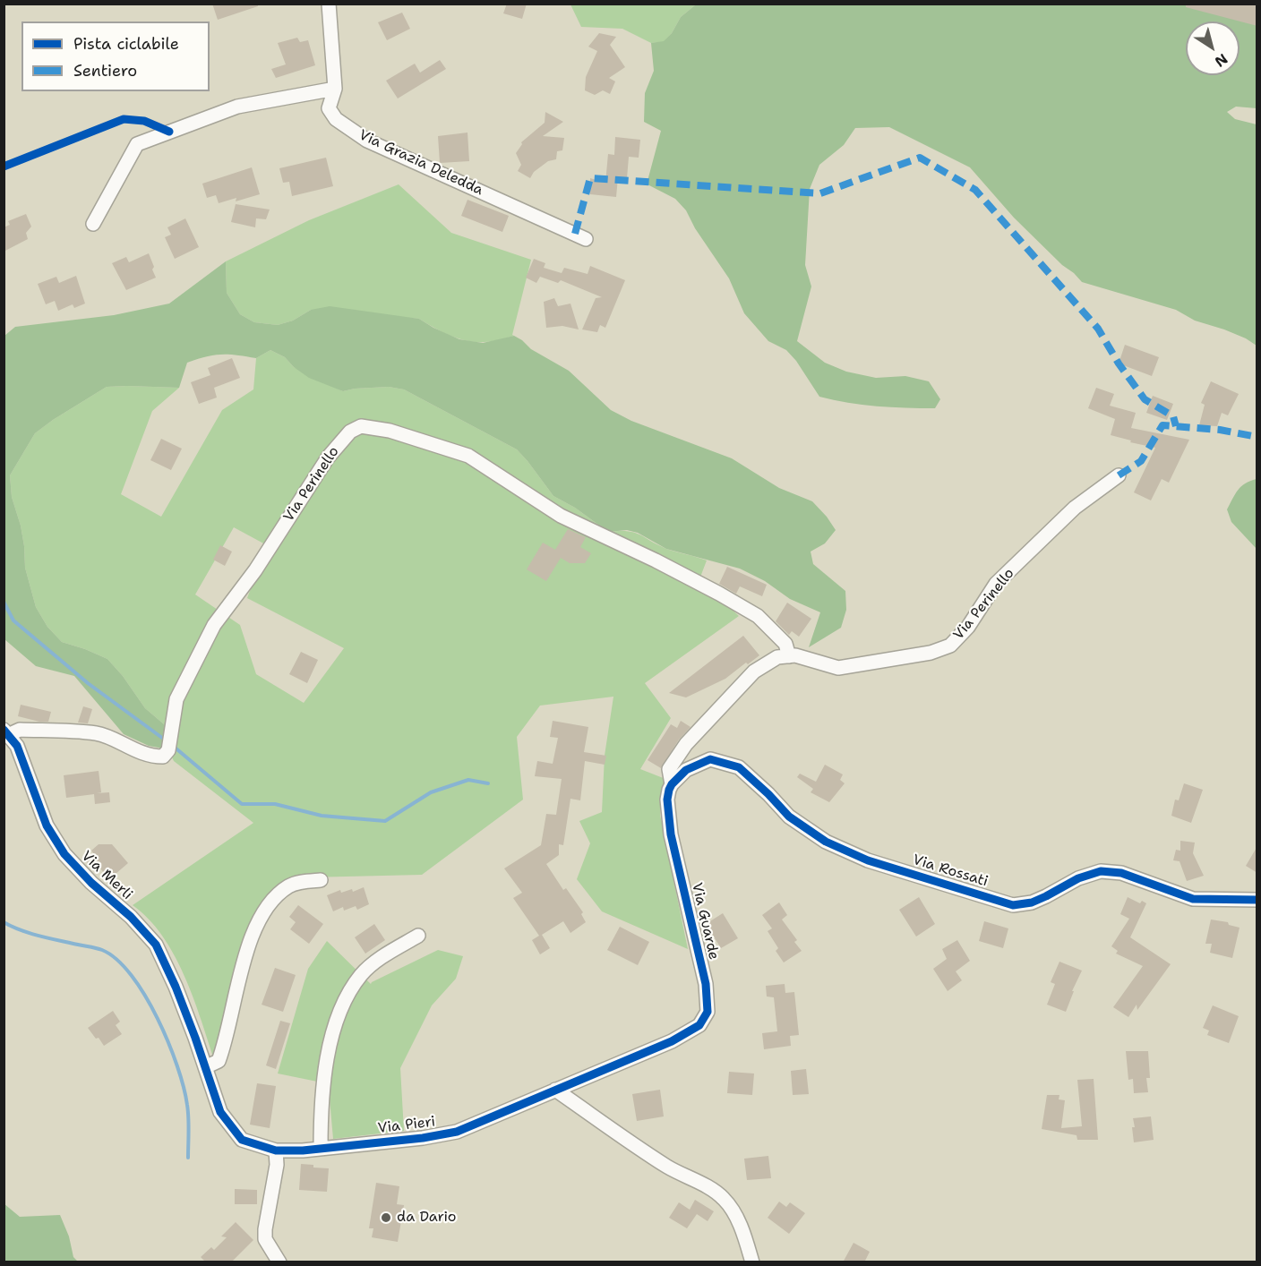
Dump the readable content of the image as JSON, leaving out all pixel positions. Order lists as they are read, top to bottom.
{
  "streets": {
    "street": [
      "Via Grazia Deledda",
      "Via Perinello",
      "Via Rossati",
      "Via Merli",
      "Via Guarde",
      "Via Pieri"
    ]
  },
  "crossings": [
    ["Via Perinello", "Via Merli"],
    ["Via Rossati", "Via Guarde"],
    ["Via Merli", "Via Pieri"],
    ["Via Guarde", "Via Pieri"]
  ],
  "places": ["da Dario"],
  "legend": ["Pista ciclabile", "Sentiero"],
  "north": "bottom right"
}
